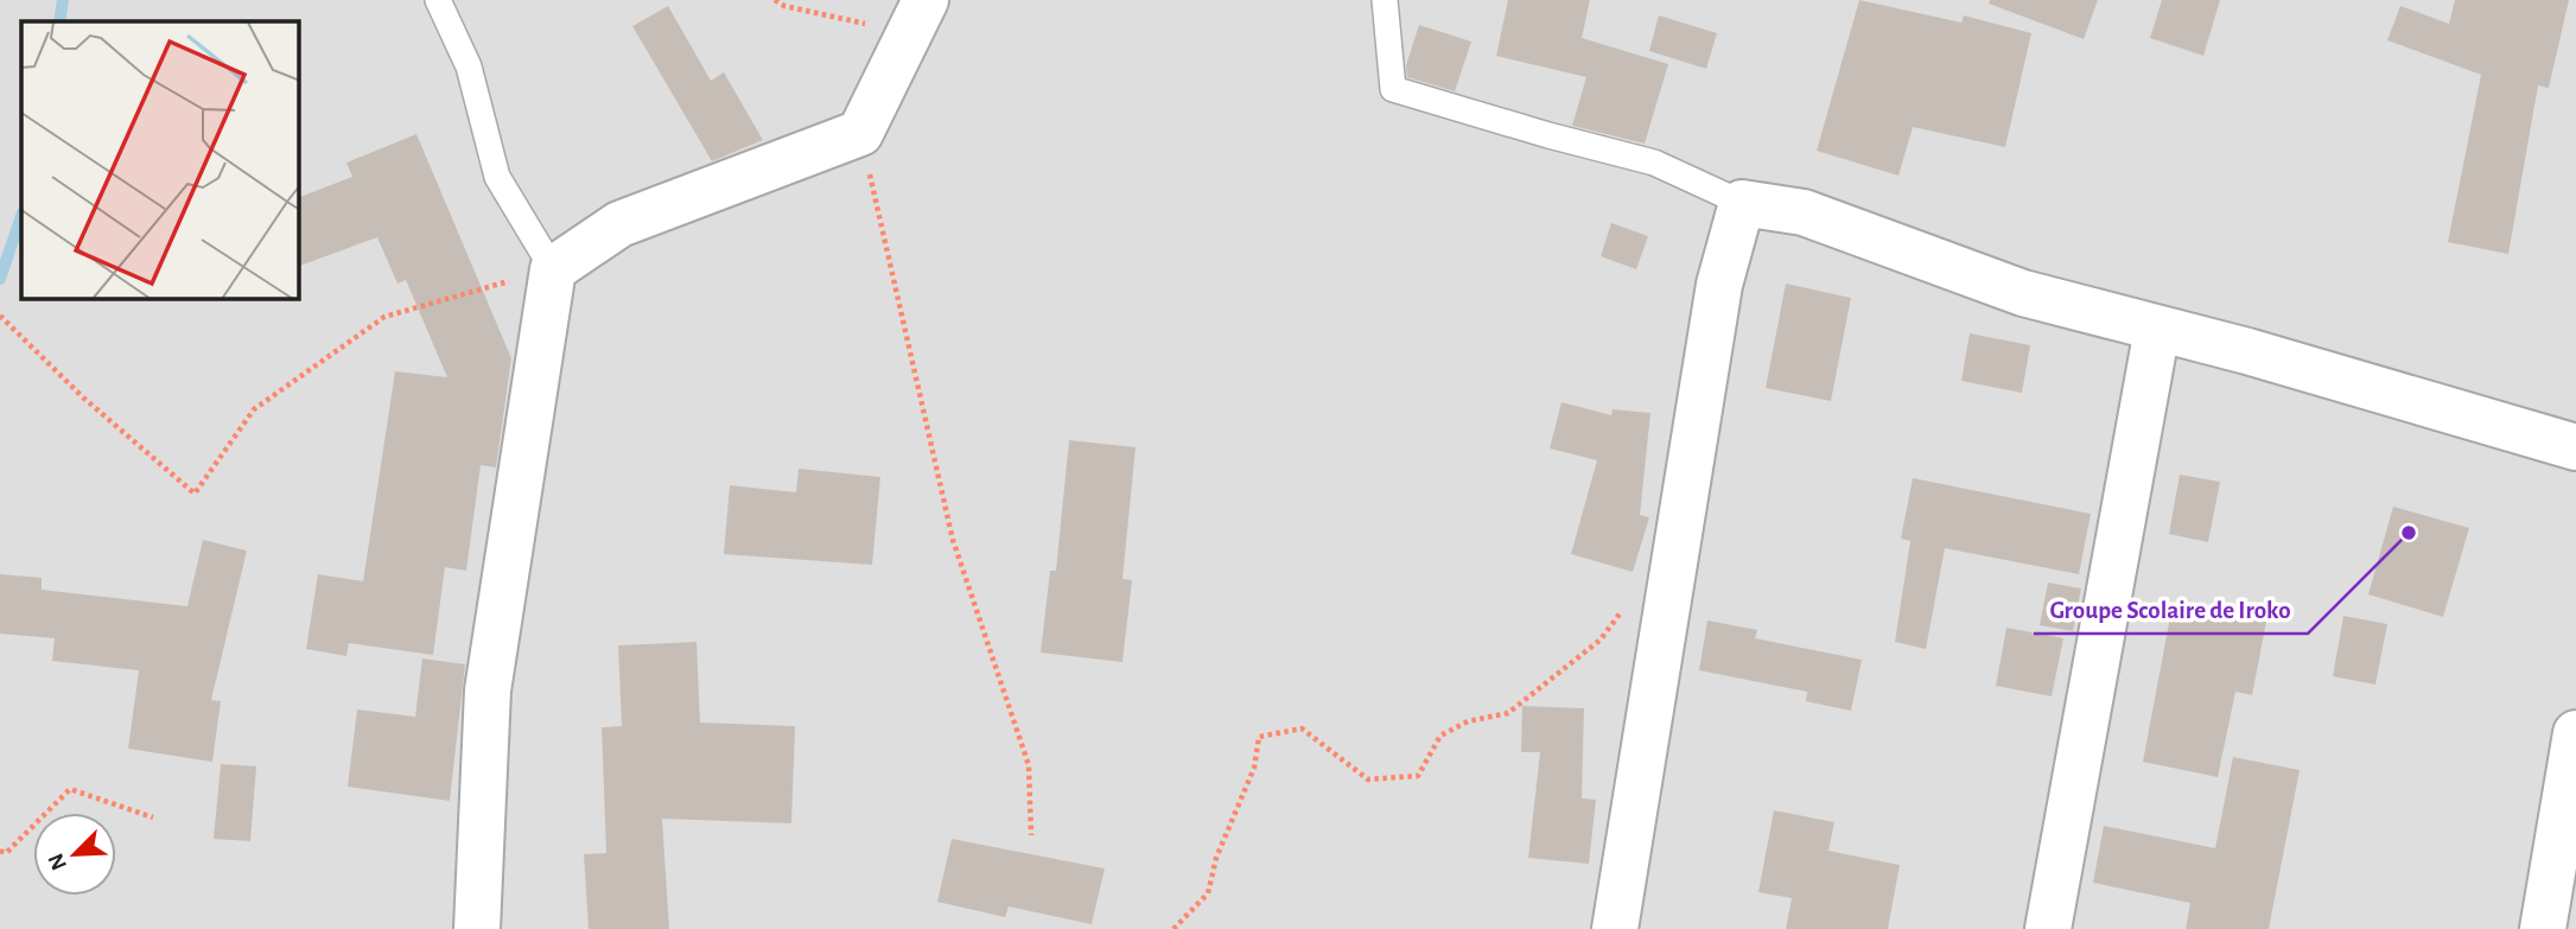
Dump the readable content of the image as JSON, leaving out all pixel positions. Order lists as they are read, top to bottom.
{
  "places": ["Groupe Scolaire de Iroko"],
  "north": "bottom left"
}
